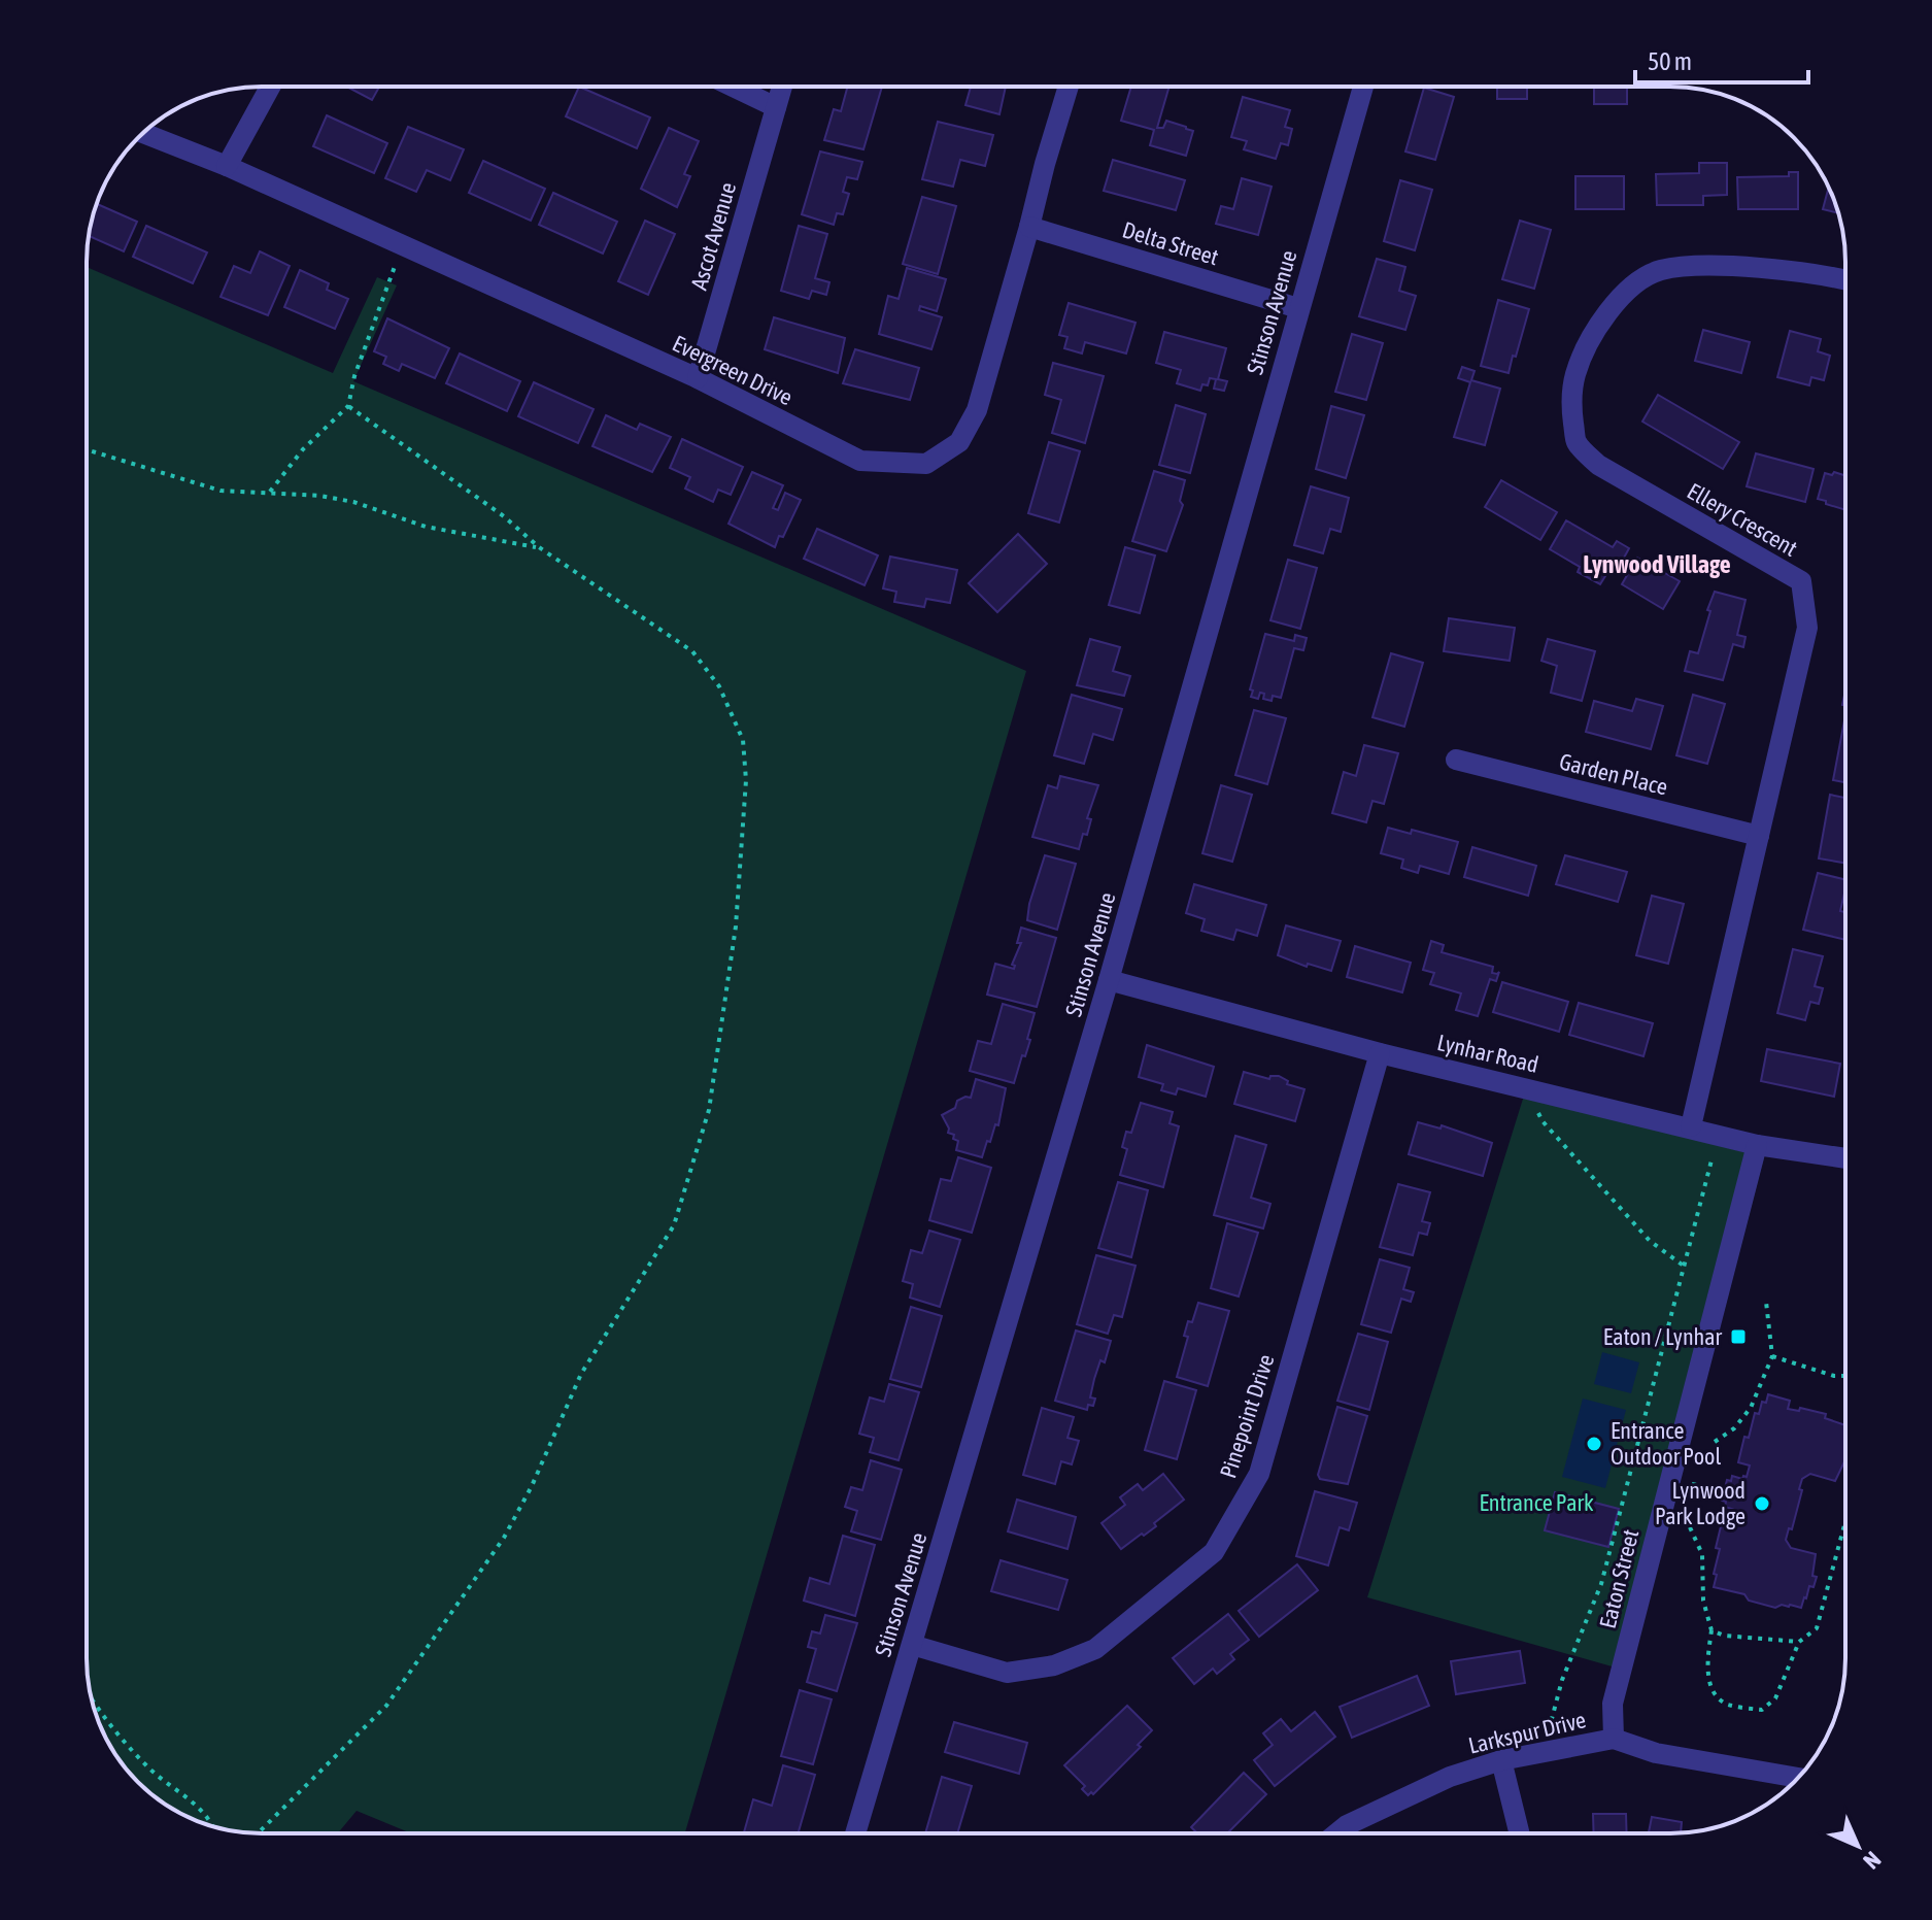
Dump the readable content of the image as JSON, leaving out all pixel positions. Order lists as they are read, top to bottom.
{
  "streets": {
    "street": [
      "Ascot Avenue",
      "Delta Street",
      "Stinson Avenue",
      "Evergreen Drive",
      "Ellery Crescent",
      "Garden Place",
      "Lynhar Road",
      "Pinepoint Drive",
      "Eaton Street",
      "Larkspur Drive"
    ]
  },
  "crossings": [
    ["Ascot Avenue", "Evergreen Drive"],
    ["Delta Street", "Stinson Avenue"],
    ["Delta Street", "Evergreen Drive"],
    ["Stinson Avenue", "Lynhar Road"],
    ["Stinson Avenue", "Pinepoint Drive"],
    ["Ellery Crescent", "Garden Place"],
    ["Ellery Crescent", "Lynhar Road"],
    ["Lynhar Road", "Pinepoint Drive"],
    ["Lynhar Road", "Eaton Street"],
    ["Eaton Street", "Larkspur Drive"]
  ],
  "districts": ["Lynwood Village"],
  "parks": ["Entrance Park"],
  "places": {
    "transit": ["Eaton / Lynhar"],
    "other": ["Entrance Outdoor Pool", "Lynwood Park Lodge"]
  },
  "scale_bar": "50 m",
  "north": "bottom right"
}
